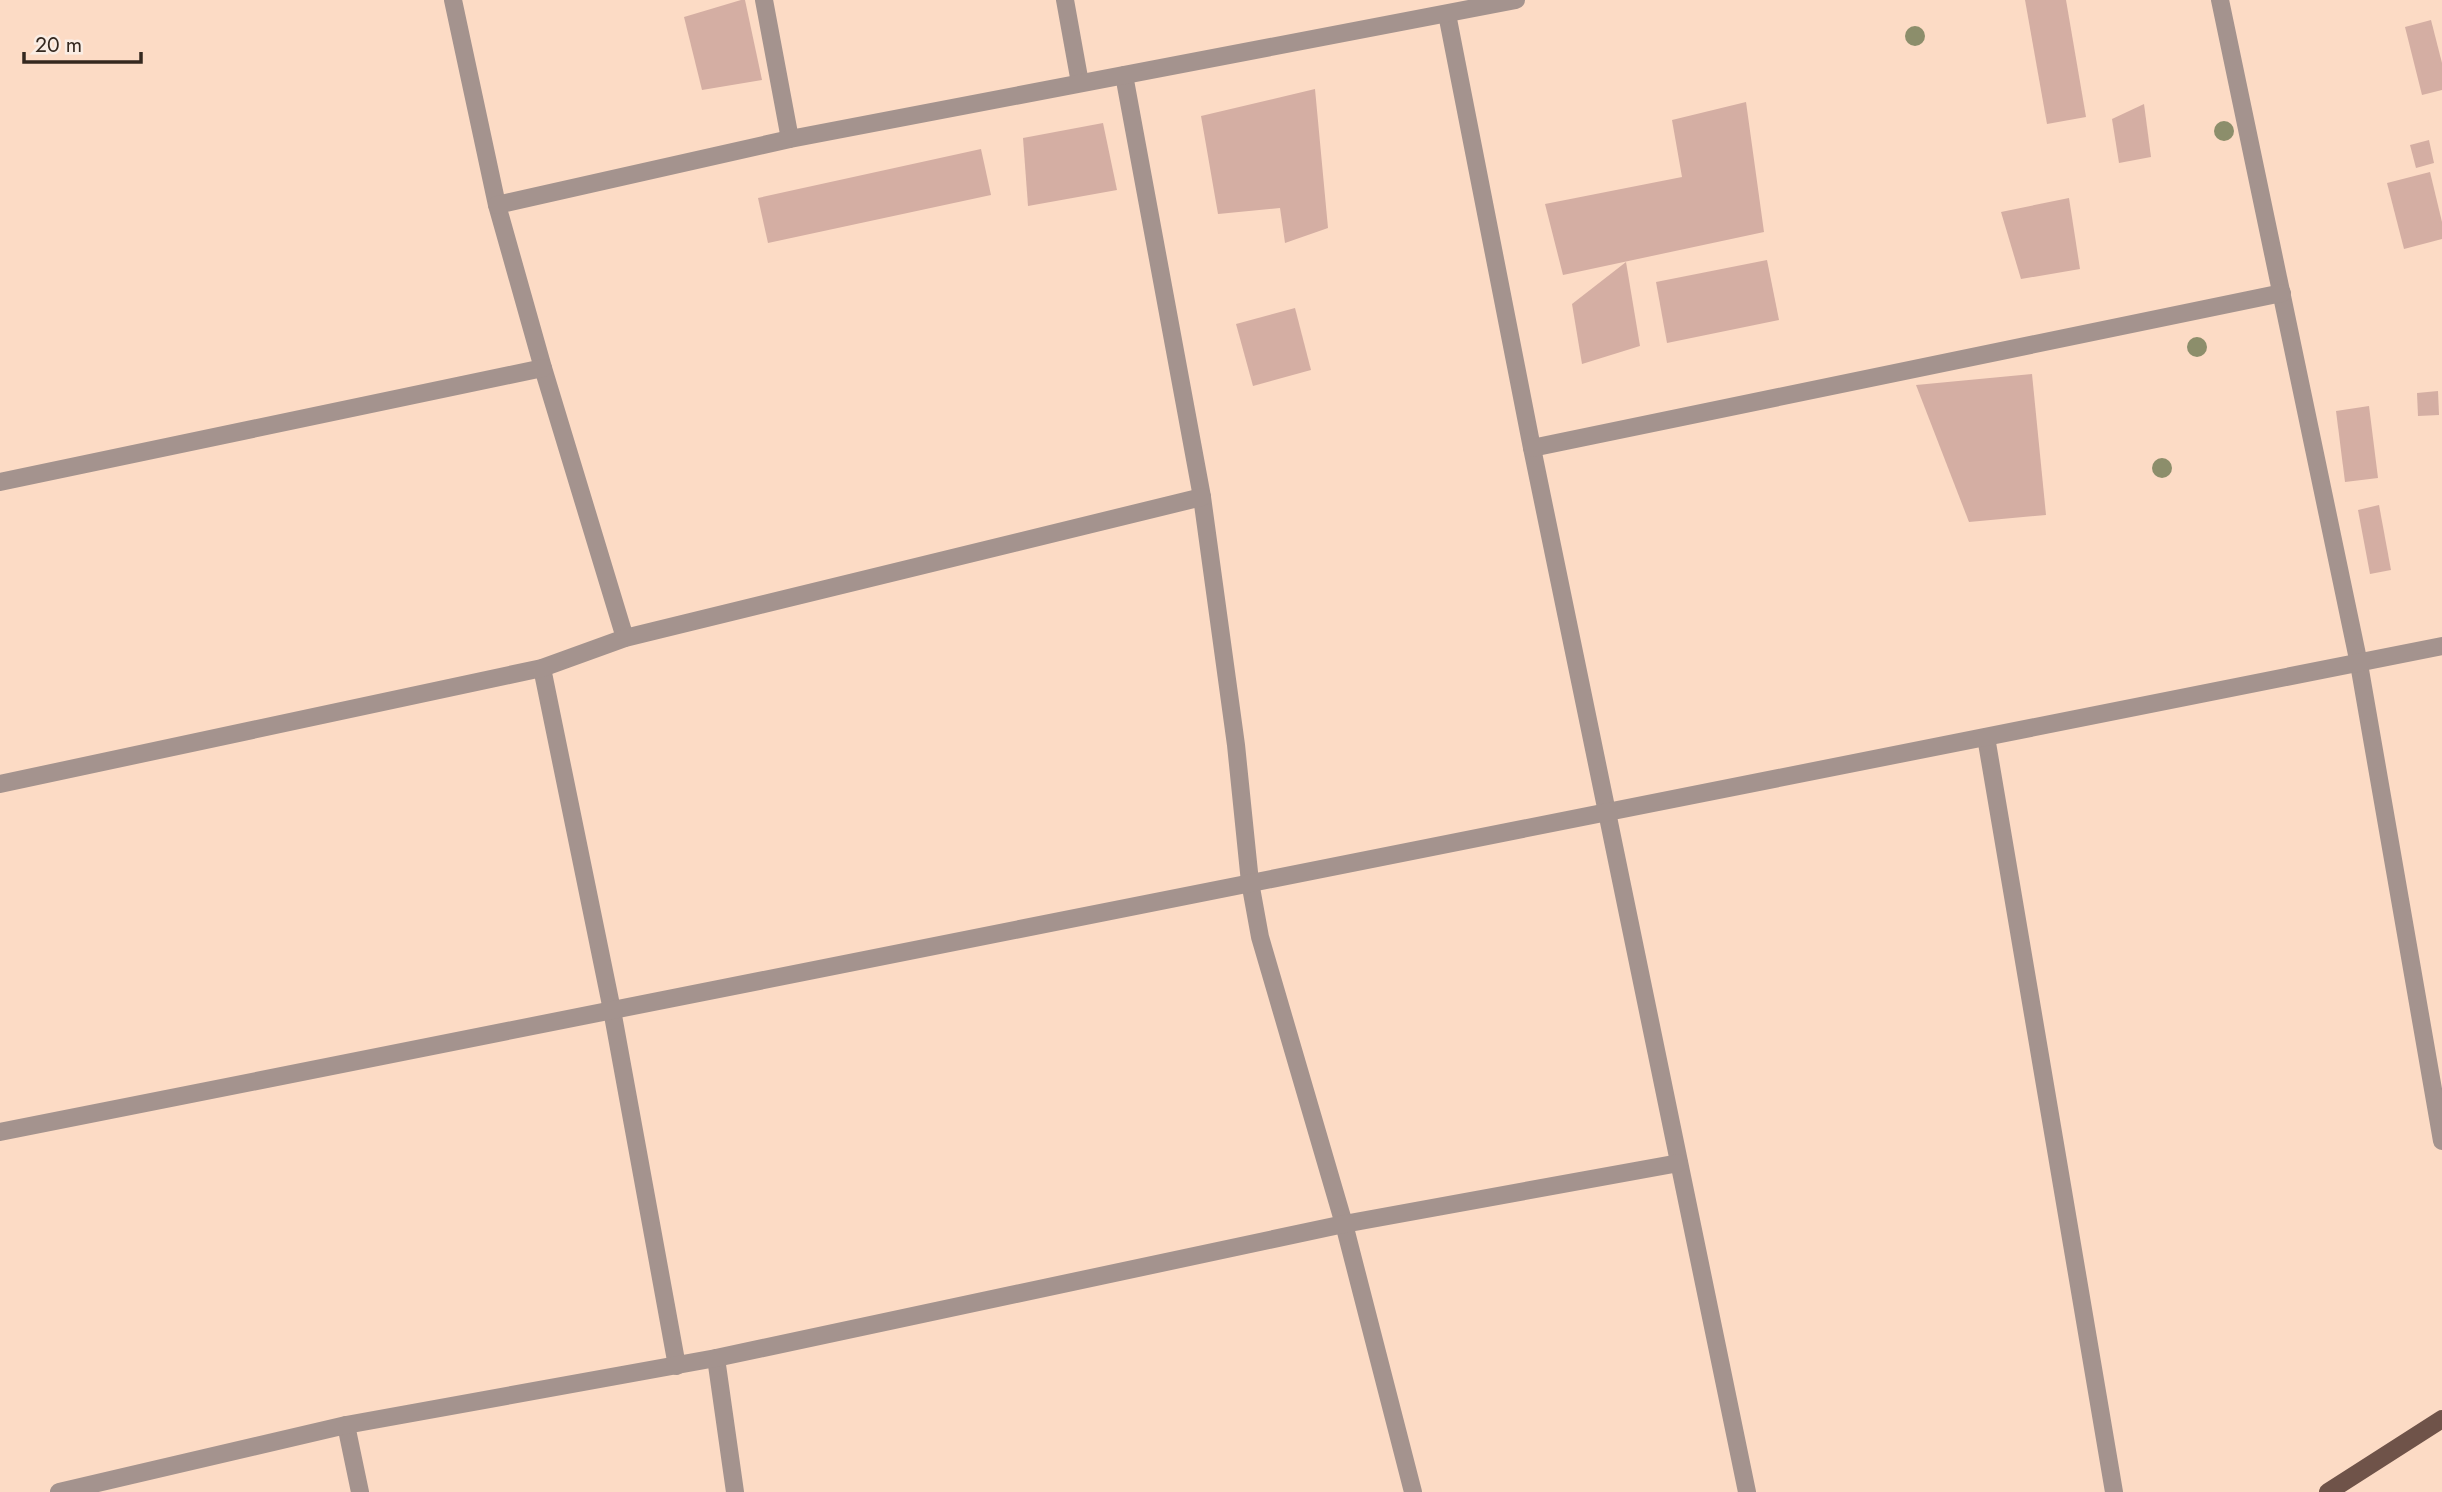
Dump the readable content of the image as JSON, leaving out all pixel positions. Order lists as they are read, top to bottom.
{
  "scale_bar": "20 m"
}
